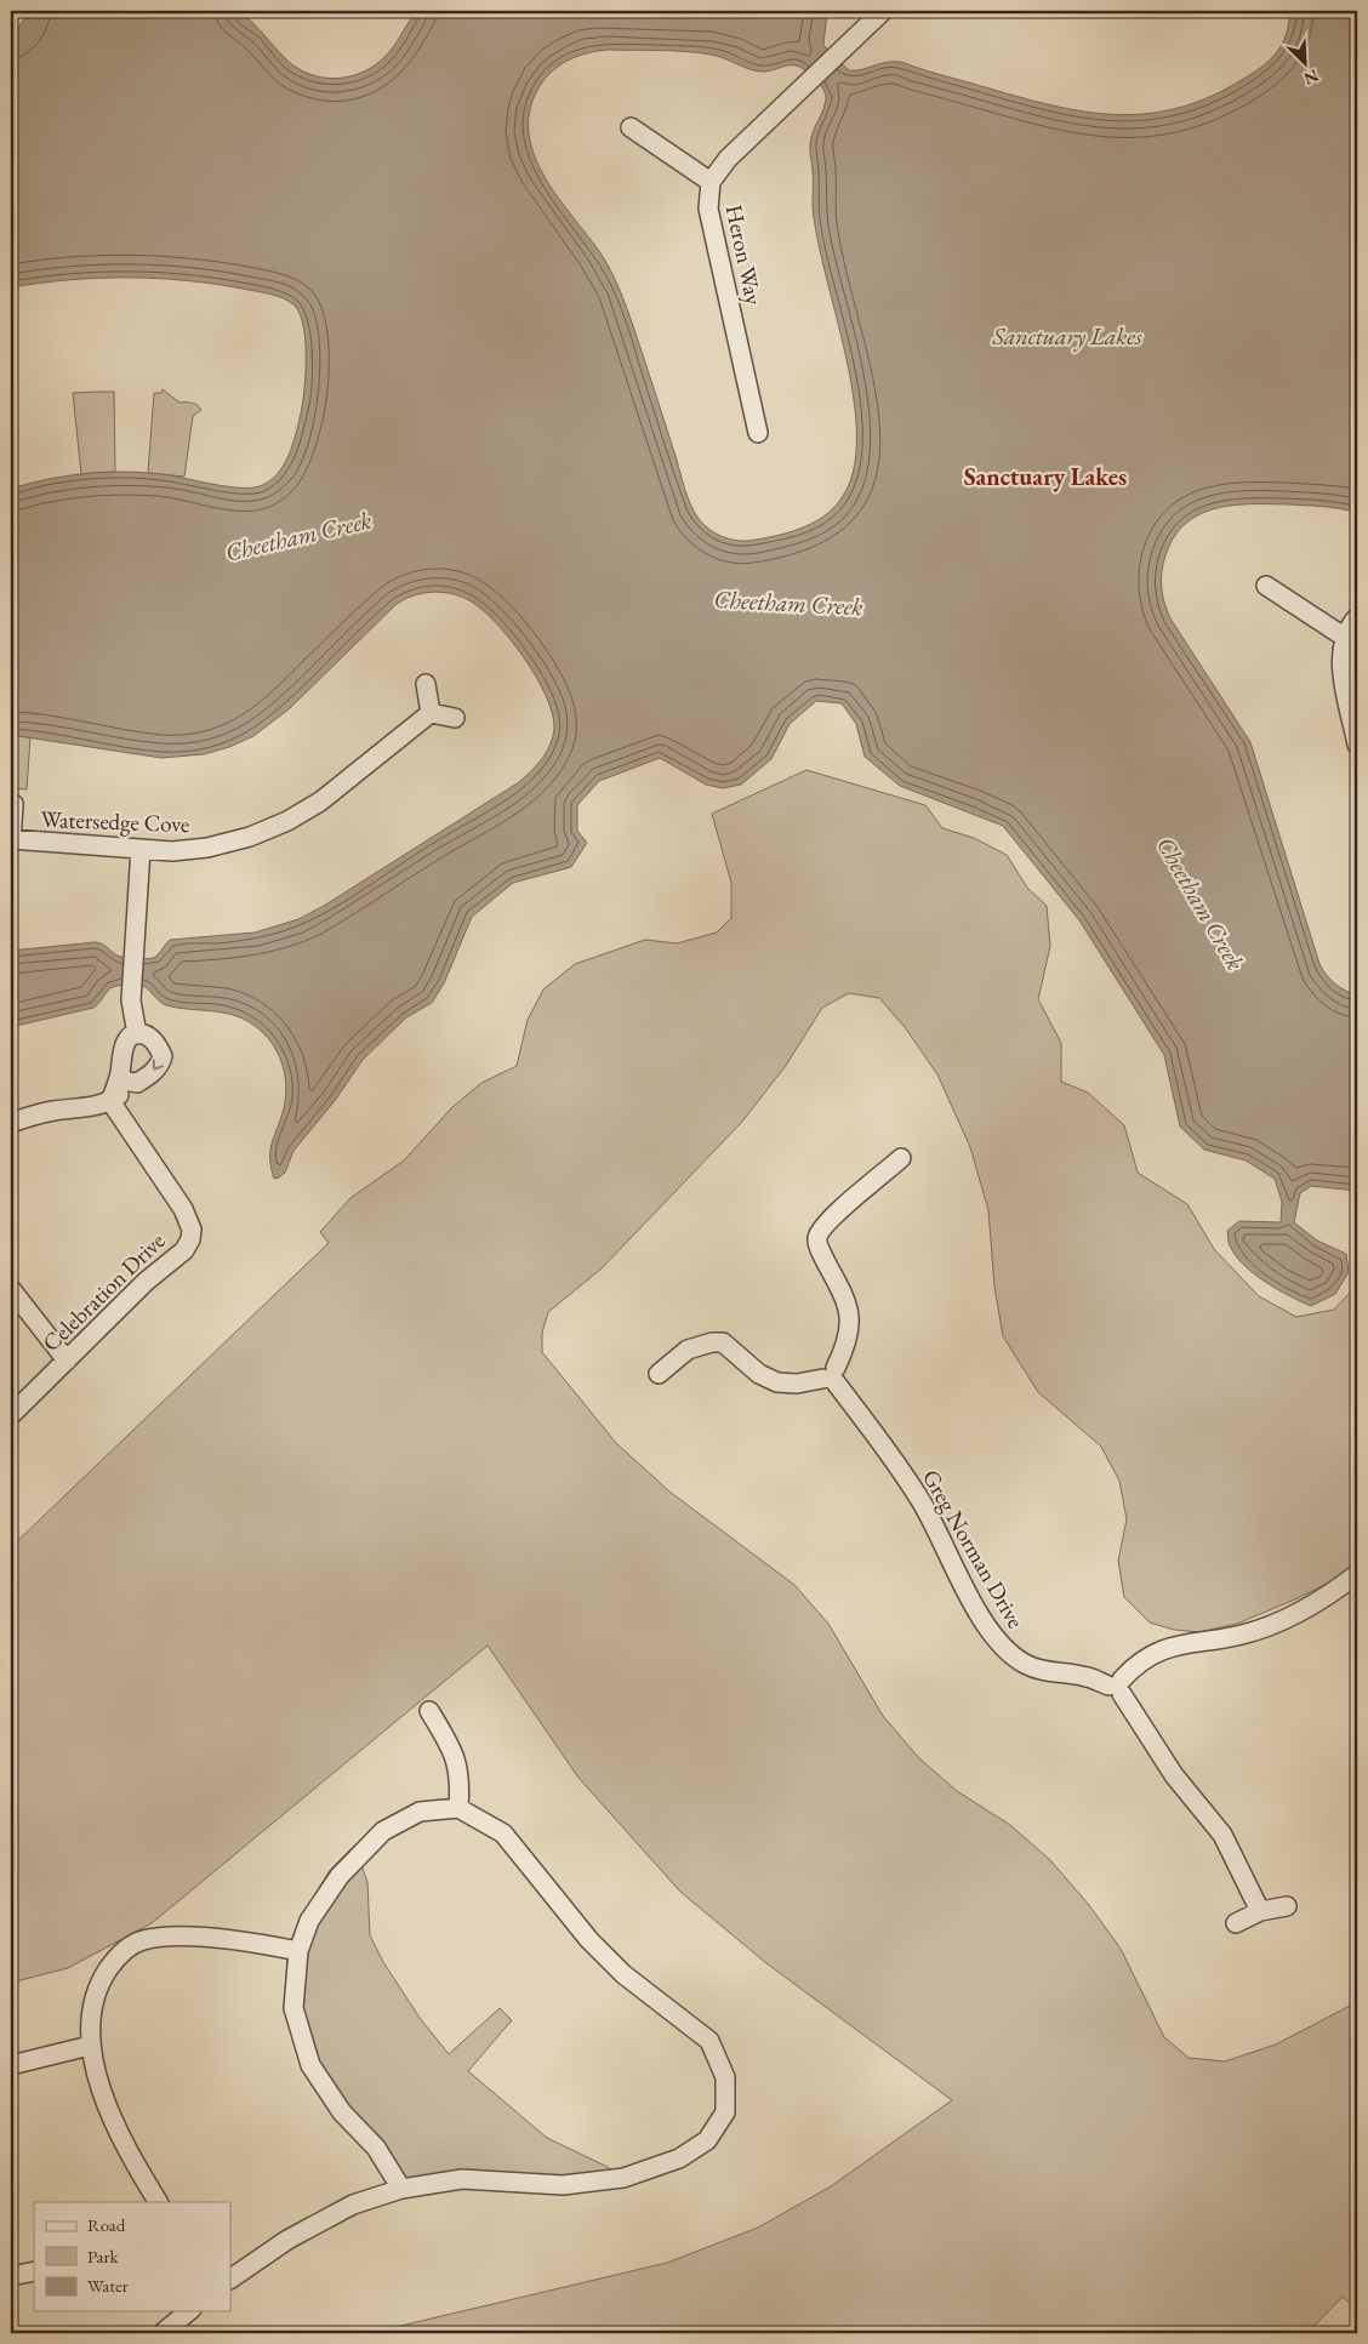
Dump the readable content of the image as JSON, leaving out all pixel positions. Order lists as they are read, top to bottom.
{
  "streets": {
    "street": [
      "Heron Way",
      "Watersedge Cove",
      "Celebration Drive",
      "Greg Norman Drive"
    ]
  },
  "districts": ["Sanctuary Lakes"],
  "water": ["Sanctuary Lakes", "Cheetham Creek"],
  "legend": ["Road", "Park", "Water"],
  "north": "bottom right"
}
